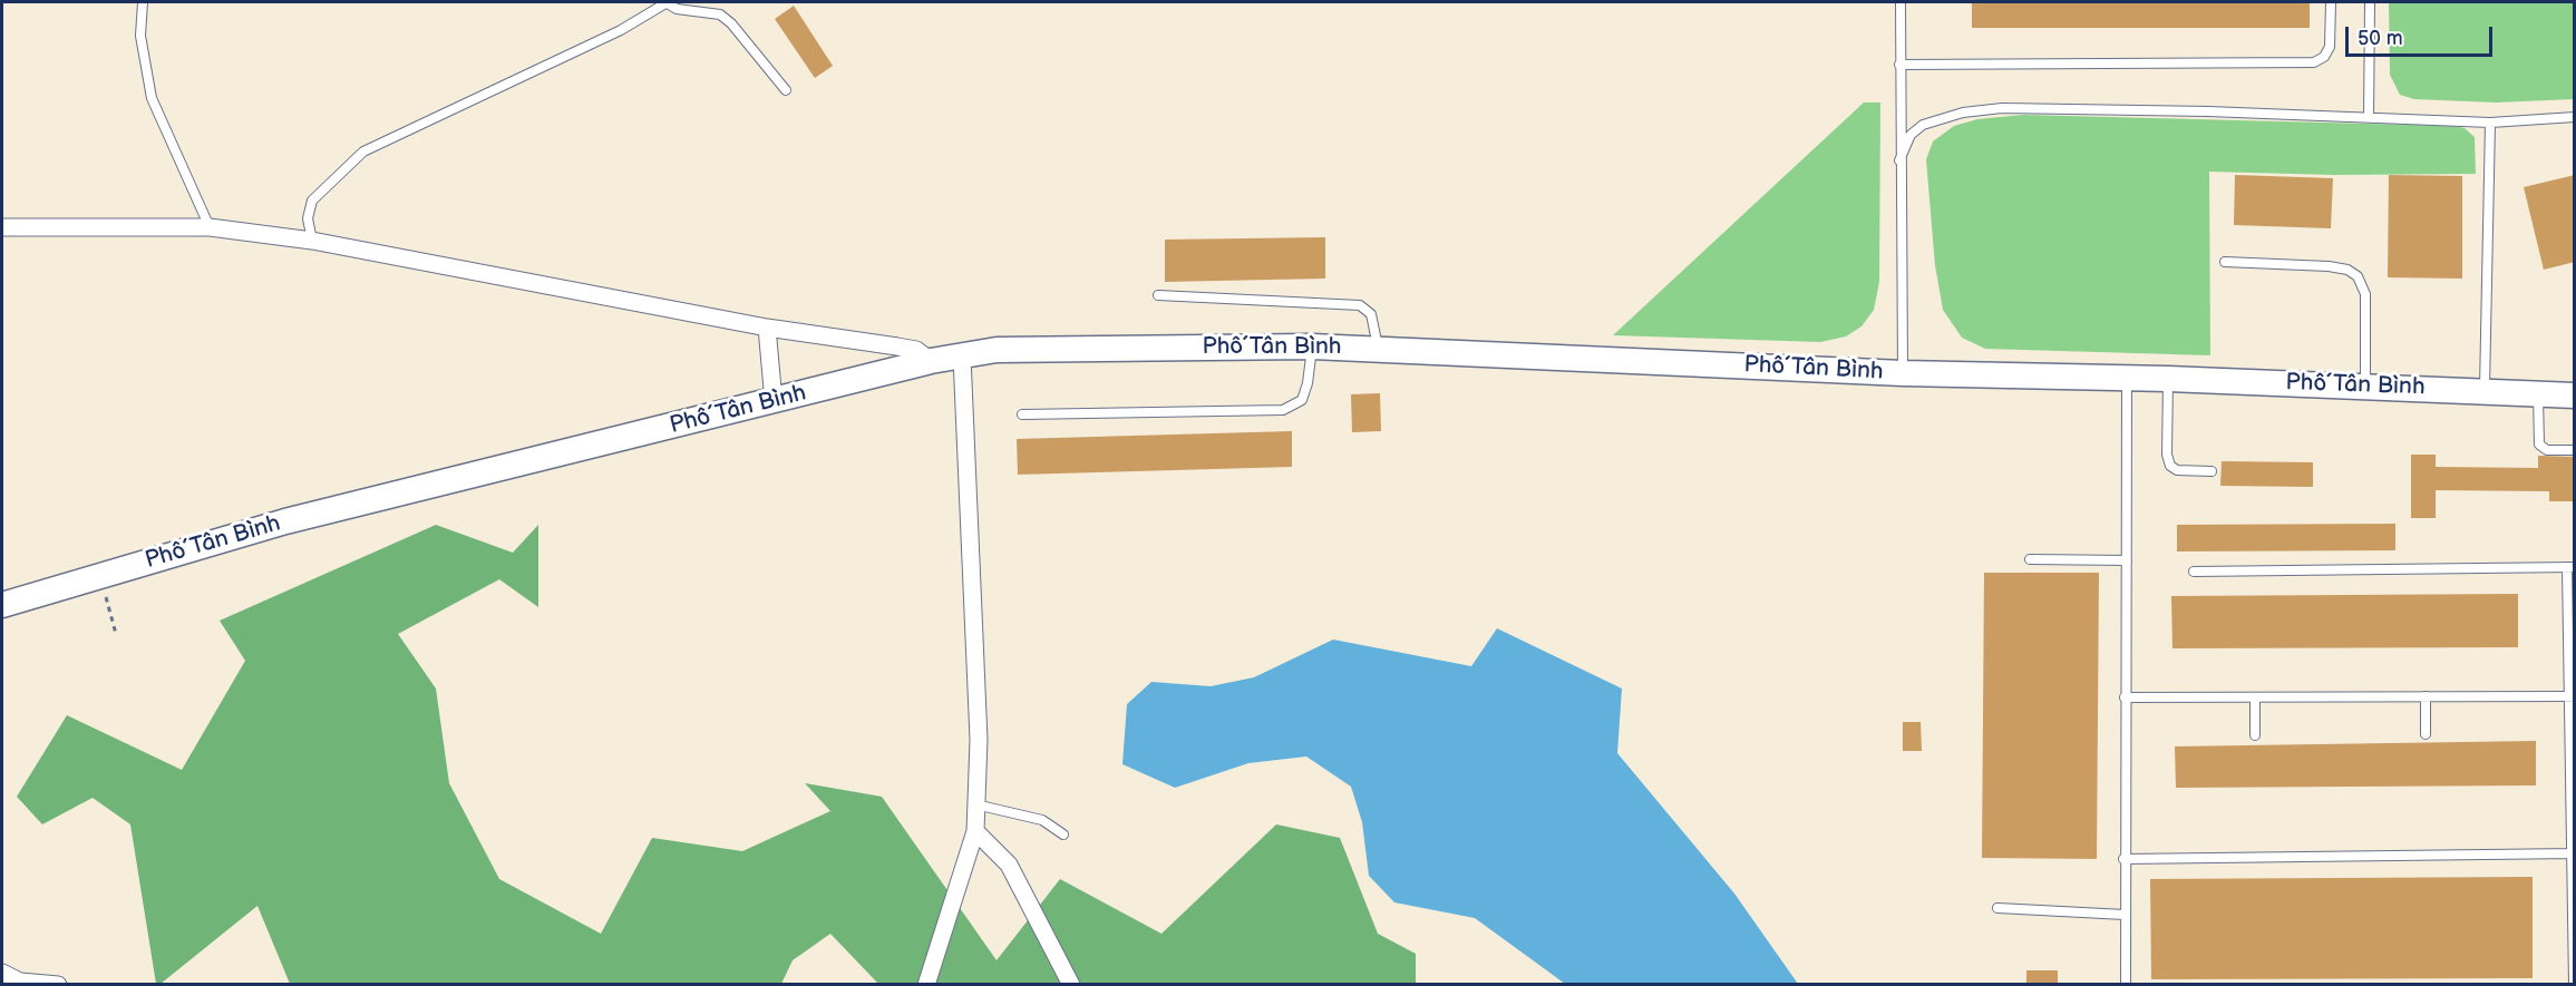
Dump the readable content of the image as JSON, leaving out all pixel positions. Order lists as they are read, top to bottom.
{
  "streets": {
    "street": ["Phố Tân Bình"]
  },
  "scale_bar": "50 m"
}
